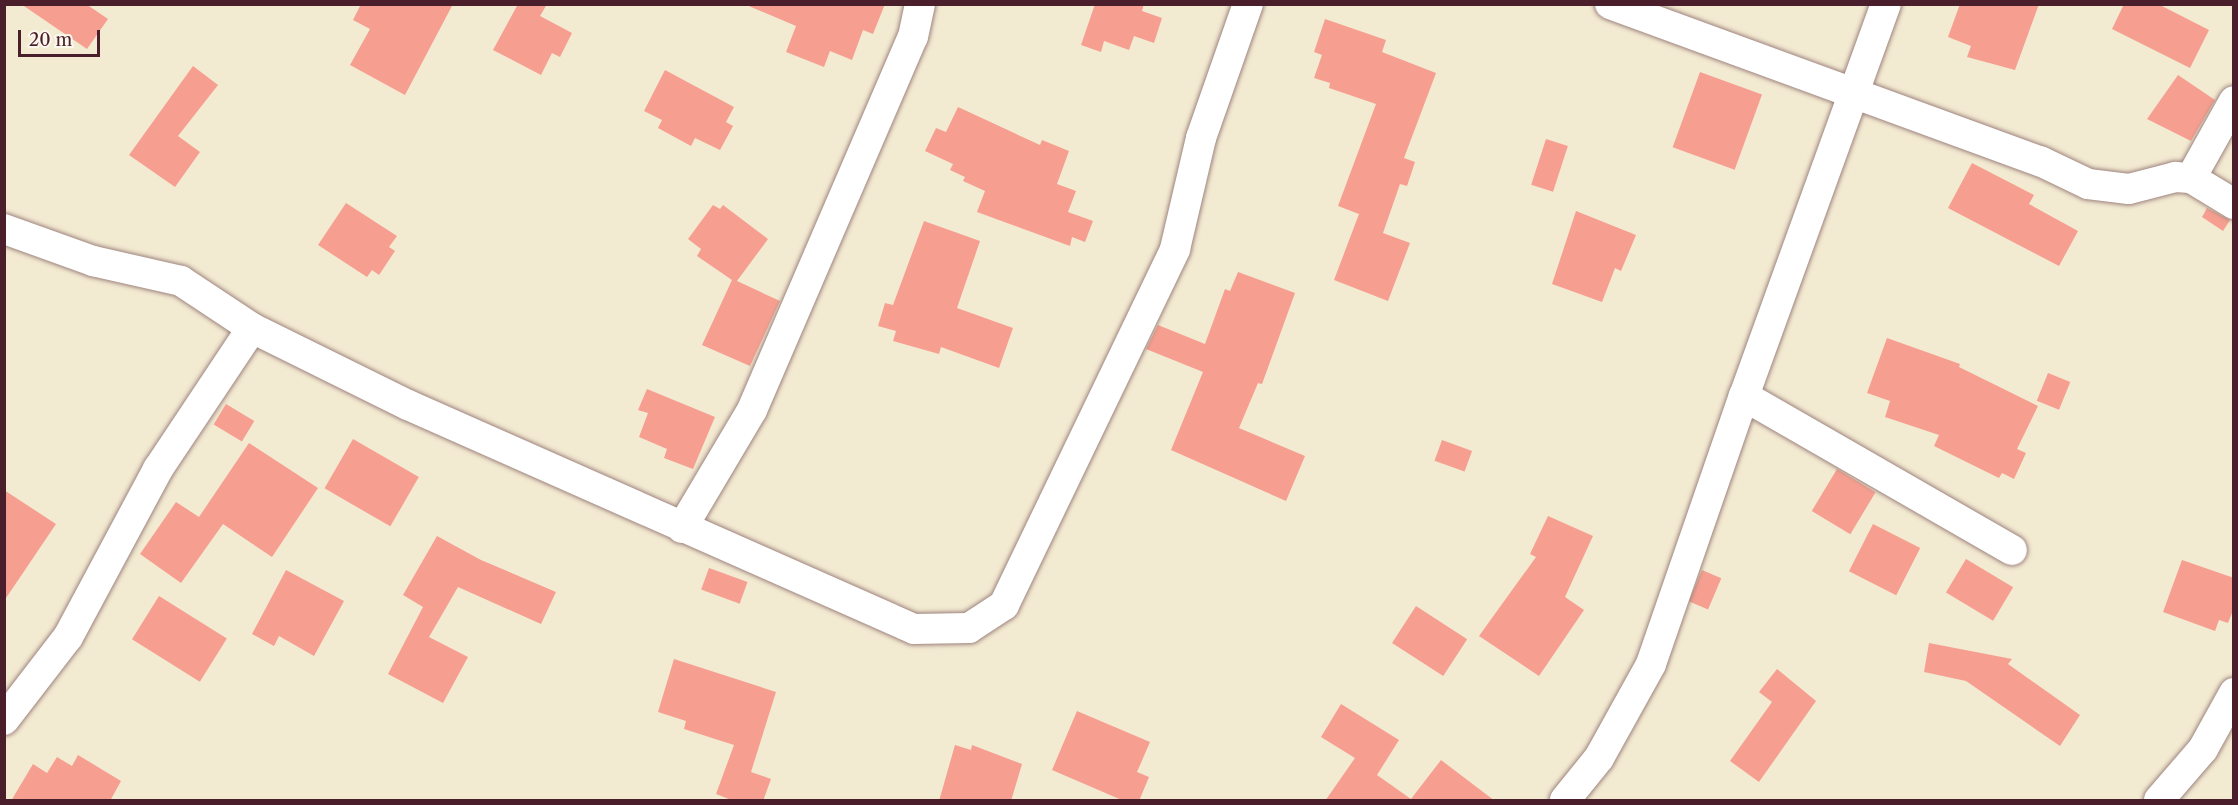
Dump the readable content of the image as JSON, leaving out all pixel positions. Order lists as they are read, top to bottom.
{
  "scale_bar": "20 m"
}
